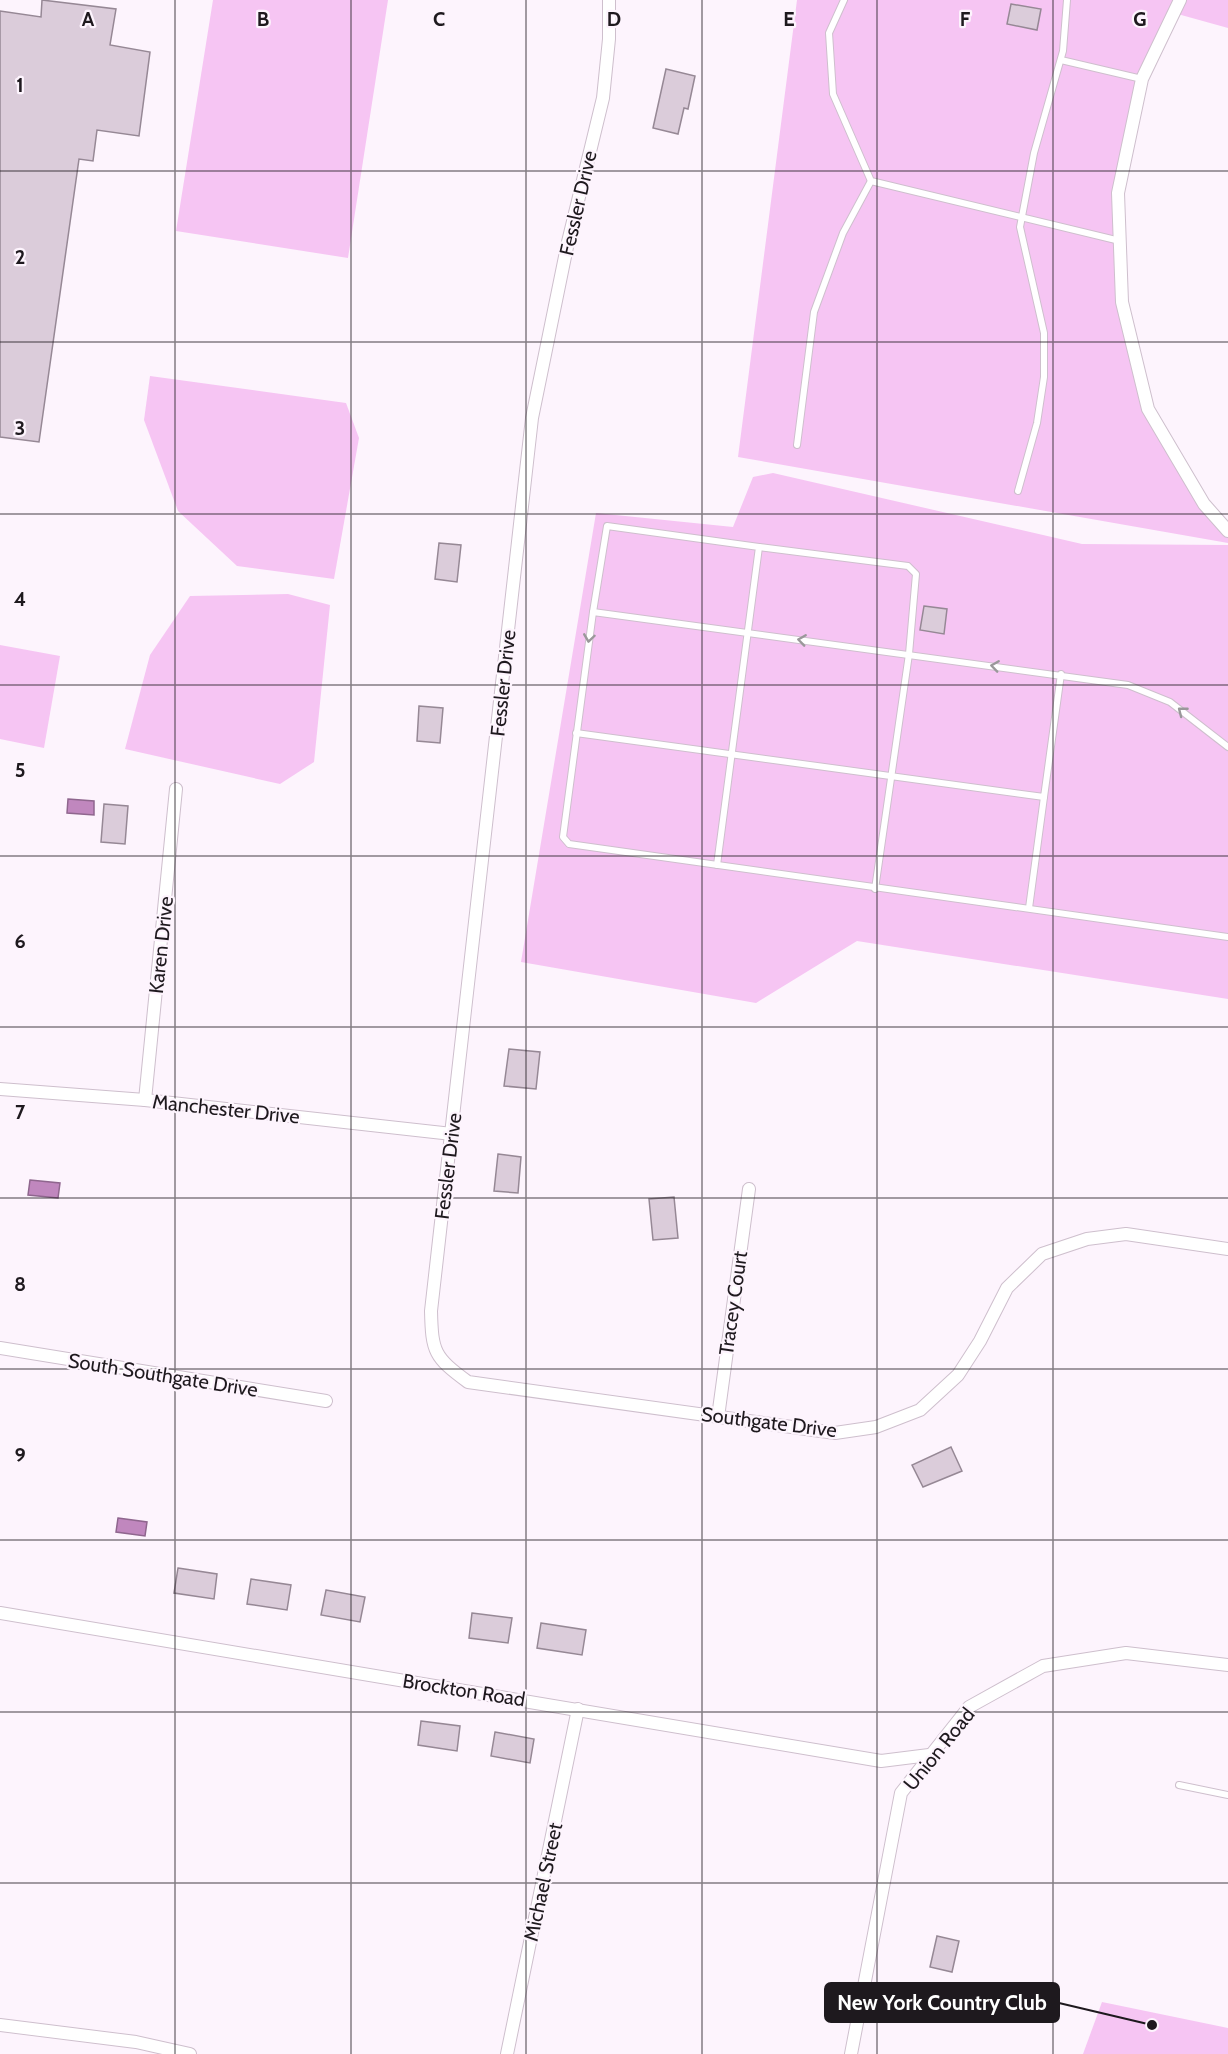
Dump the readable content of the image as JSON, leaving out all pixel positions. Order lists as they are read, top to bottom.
{
  "streets": {
    "street": [
      "Fessler Drive",
      "Karen Drive",
      "Manchester Drive",
      "Tracey Court",
      "South Southgate Drive",
      "Southgate Drive",
      "Brockton Road",
      "Union Road",
      "Michael Street"
    ]
  },
  "crossings": [
    ["Fessler Drive", "Manchester Drive"],
    ["Fessler Drive", "Southgate Drive"],
    ["Karen Drive", "Manchester Drive"],
    ["Tracey Court", "Southgate Drive"],
    ["Brockton Road", "Union Road"],
    ["Brockton Road", "Michael Street"]
  ],
  "places": ["New York Country Club"],
  "grid": {
    "columns": [
      "A",
      "B",
      "C",
      "D",
      "E",
      "F",
      "G"
    ],
    "rows": [
      "1",
      "2",
      "3",
      "4",
      "5",
      "6",
      "7",
      "8",
      "9"
    ]
  }
}
